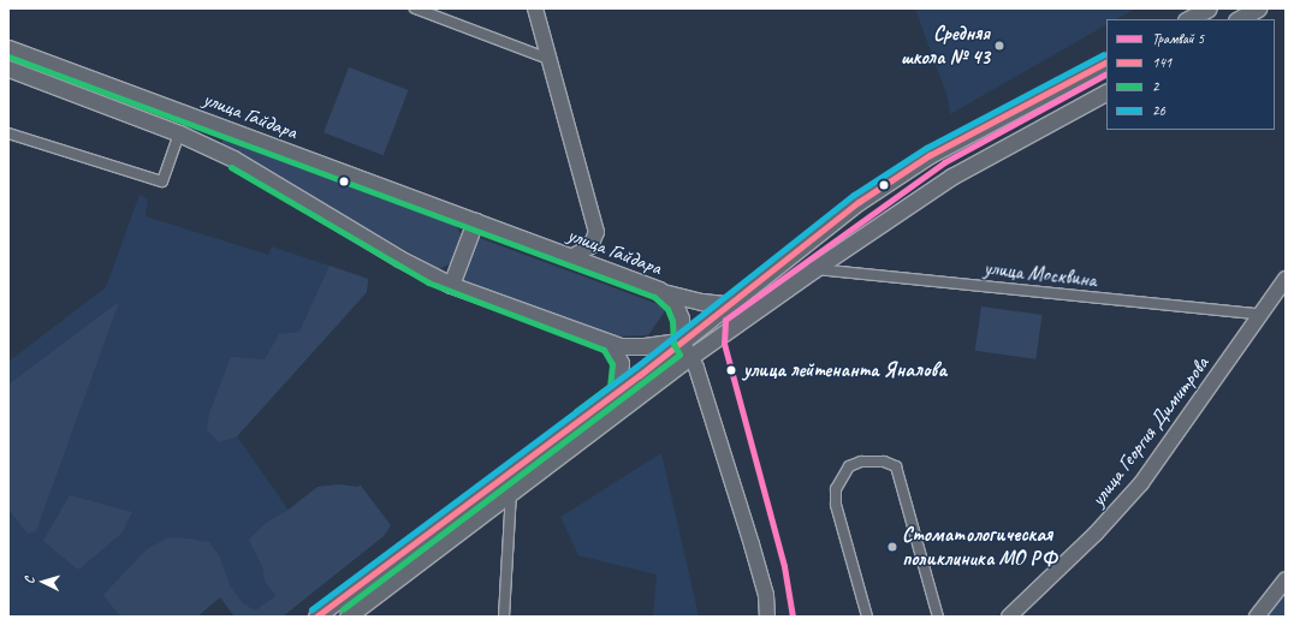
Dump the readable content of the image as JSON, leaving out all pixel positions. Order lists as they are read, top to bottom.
{
  "streets": {
    "main road": ["улица Гайдара"],
    "street": ["улица Москвина", "улица Георгия Димитрова"]
  },
  "crossings": [
    ["улица Москвина", "улица Георгия Димитрова"]
  ],
  "places": ["Средняя школа № 43", "улица лейтенанта Яналова", "Стоматологическая поликлиника МО РФ"],
  "lines": [
    "transit line 26",
    "transit line 2",
    "transit line 141",
    "tram line 5"
  ],
  "legend": [
    "Трамвай 5",
    "141",
    "2",
    "26"
  ],
  "north": "left"
}
